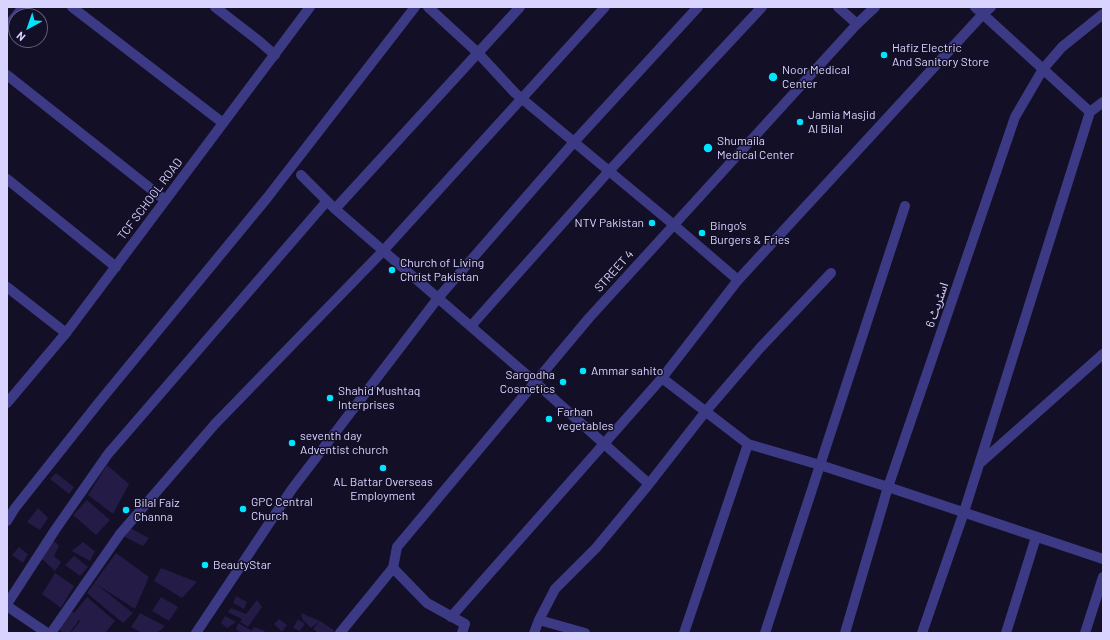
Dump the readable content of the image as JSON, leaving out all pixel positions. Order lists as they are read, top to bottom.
{
  "streets": {
    "street": ["TCF SCHOOL ROAD", "STREET 4", "اسٹریٹ 6"]
  },
  "places": [
    "Hafiz Electric And Sanitory Store",
    "Noor Medical Center",
    "Jamia Masjid Al Bilal",
    "Shumaila Medical Center",
    "NTV Pakistan",
    "Bingo’s Burgers & Fries",
    "Church of Living Christ Pakistan",
    "Ammar sahito",
    "Sargodha Cosmetics",
    "Shahid Mushtaq Interprises",
    "Farhan vegetables",
    "seventh day Adventist church",
    "AL Battar Overseas Employment",
    "GPC Central Church",
    "Bilal Faiz Channa",
    "BeautyStar"
  ],
  "north": "bottom left"
}
